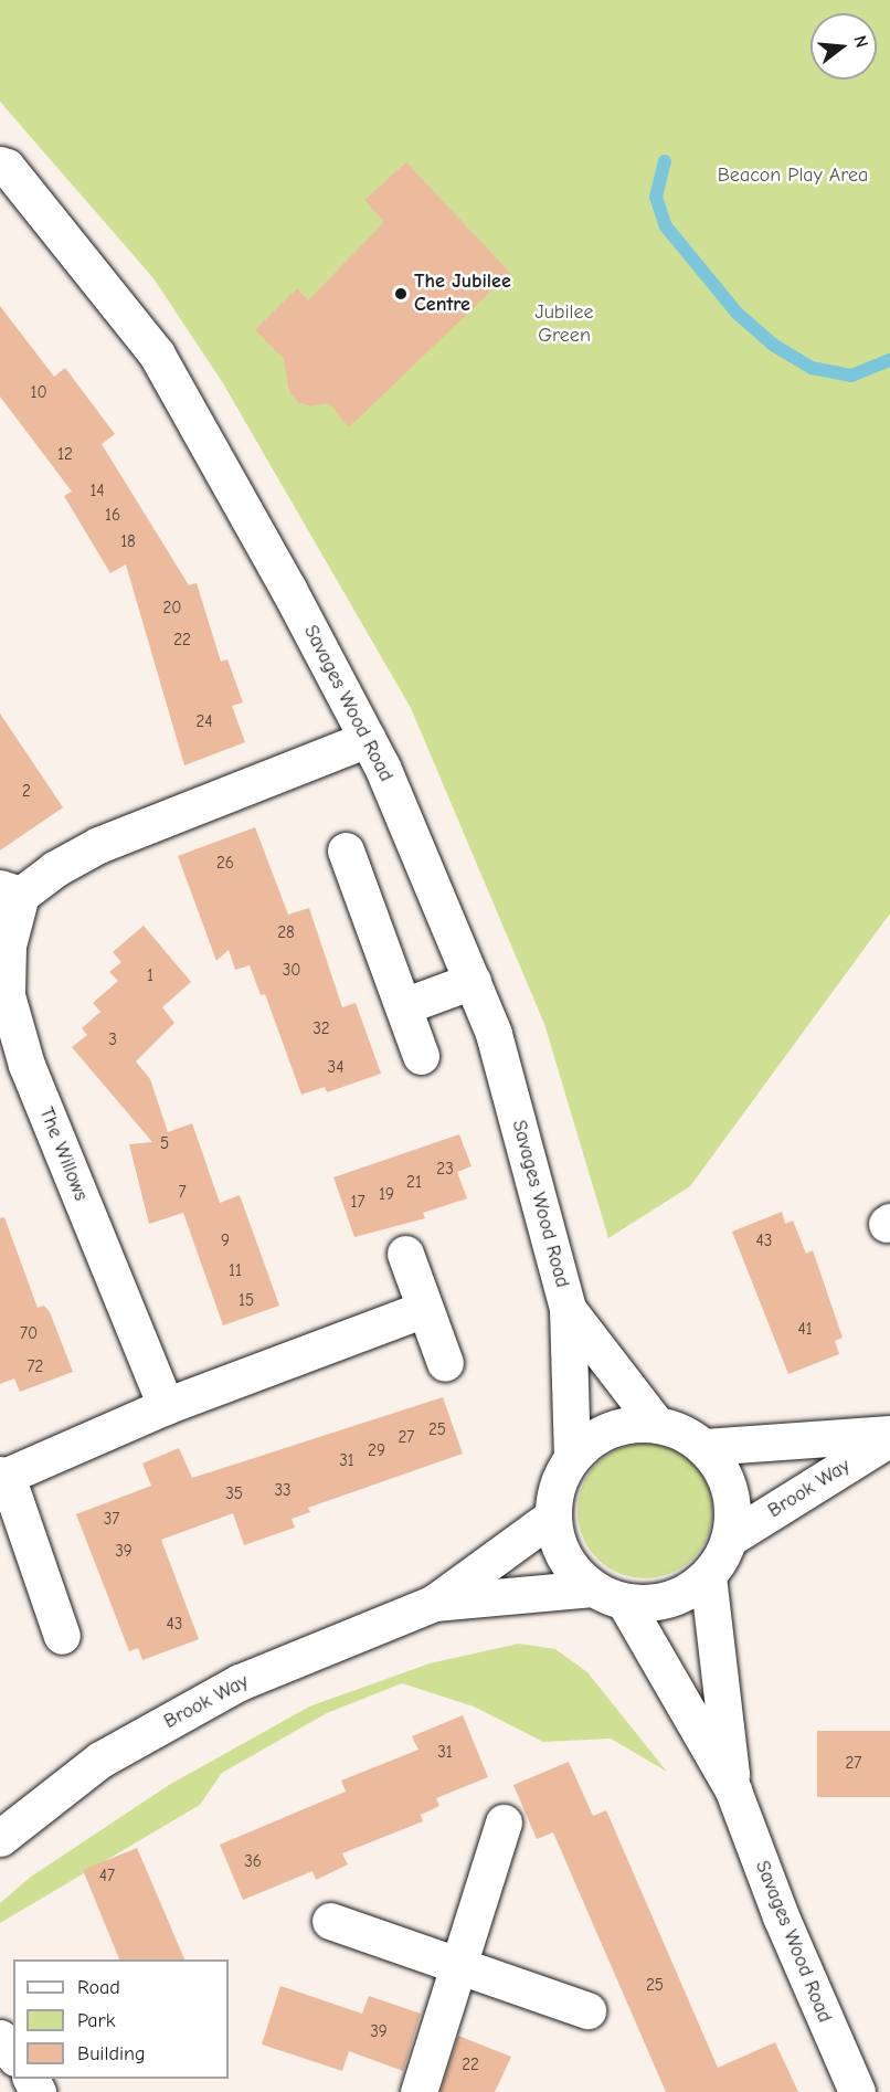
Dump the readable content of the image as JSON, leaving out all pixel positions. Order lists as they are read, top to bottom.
{
  "streets": {
    "street": ["Savages Wood Road", "The Willows", "Brook Way"]
  },
  "crossings": [
    ["Savages Wood Road", "The Willows"],
    ["Savages Wood Road", "Brook Way"]
  ],
  "parks": ["Beacon Play Area", "Jubilee Green"],
  "places": ["The Jubilee Centre"],
  "house_numbers": [
    "10",
    "12",
    "14",
    "16",
    "18",
    "20",
    "22",
    "24",
    "2",
    "26",
    "28",
    "30",
    "1",
    "32",
    "3",
    "34",
    "5",
    "23",
    "21",
    "7",
    "19",
    "17",
    "9",
    "43",
    "11",
    "15",
    "41",
    "70",
    "72",
    "25",
    "27",
    "29",
    "31",
    "33",
    "35",
    "37",
    "39",
    "43",
    "31",
    "27",
    "36",
    "47",
    "25",
    "39",
    "22"
  ],
  "legend": ["Road", "Park", "Building"],
  "north": "right"
}
